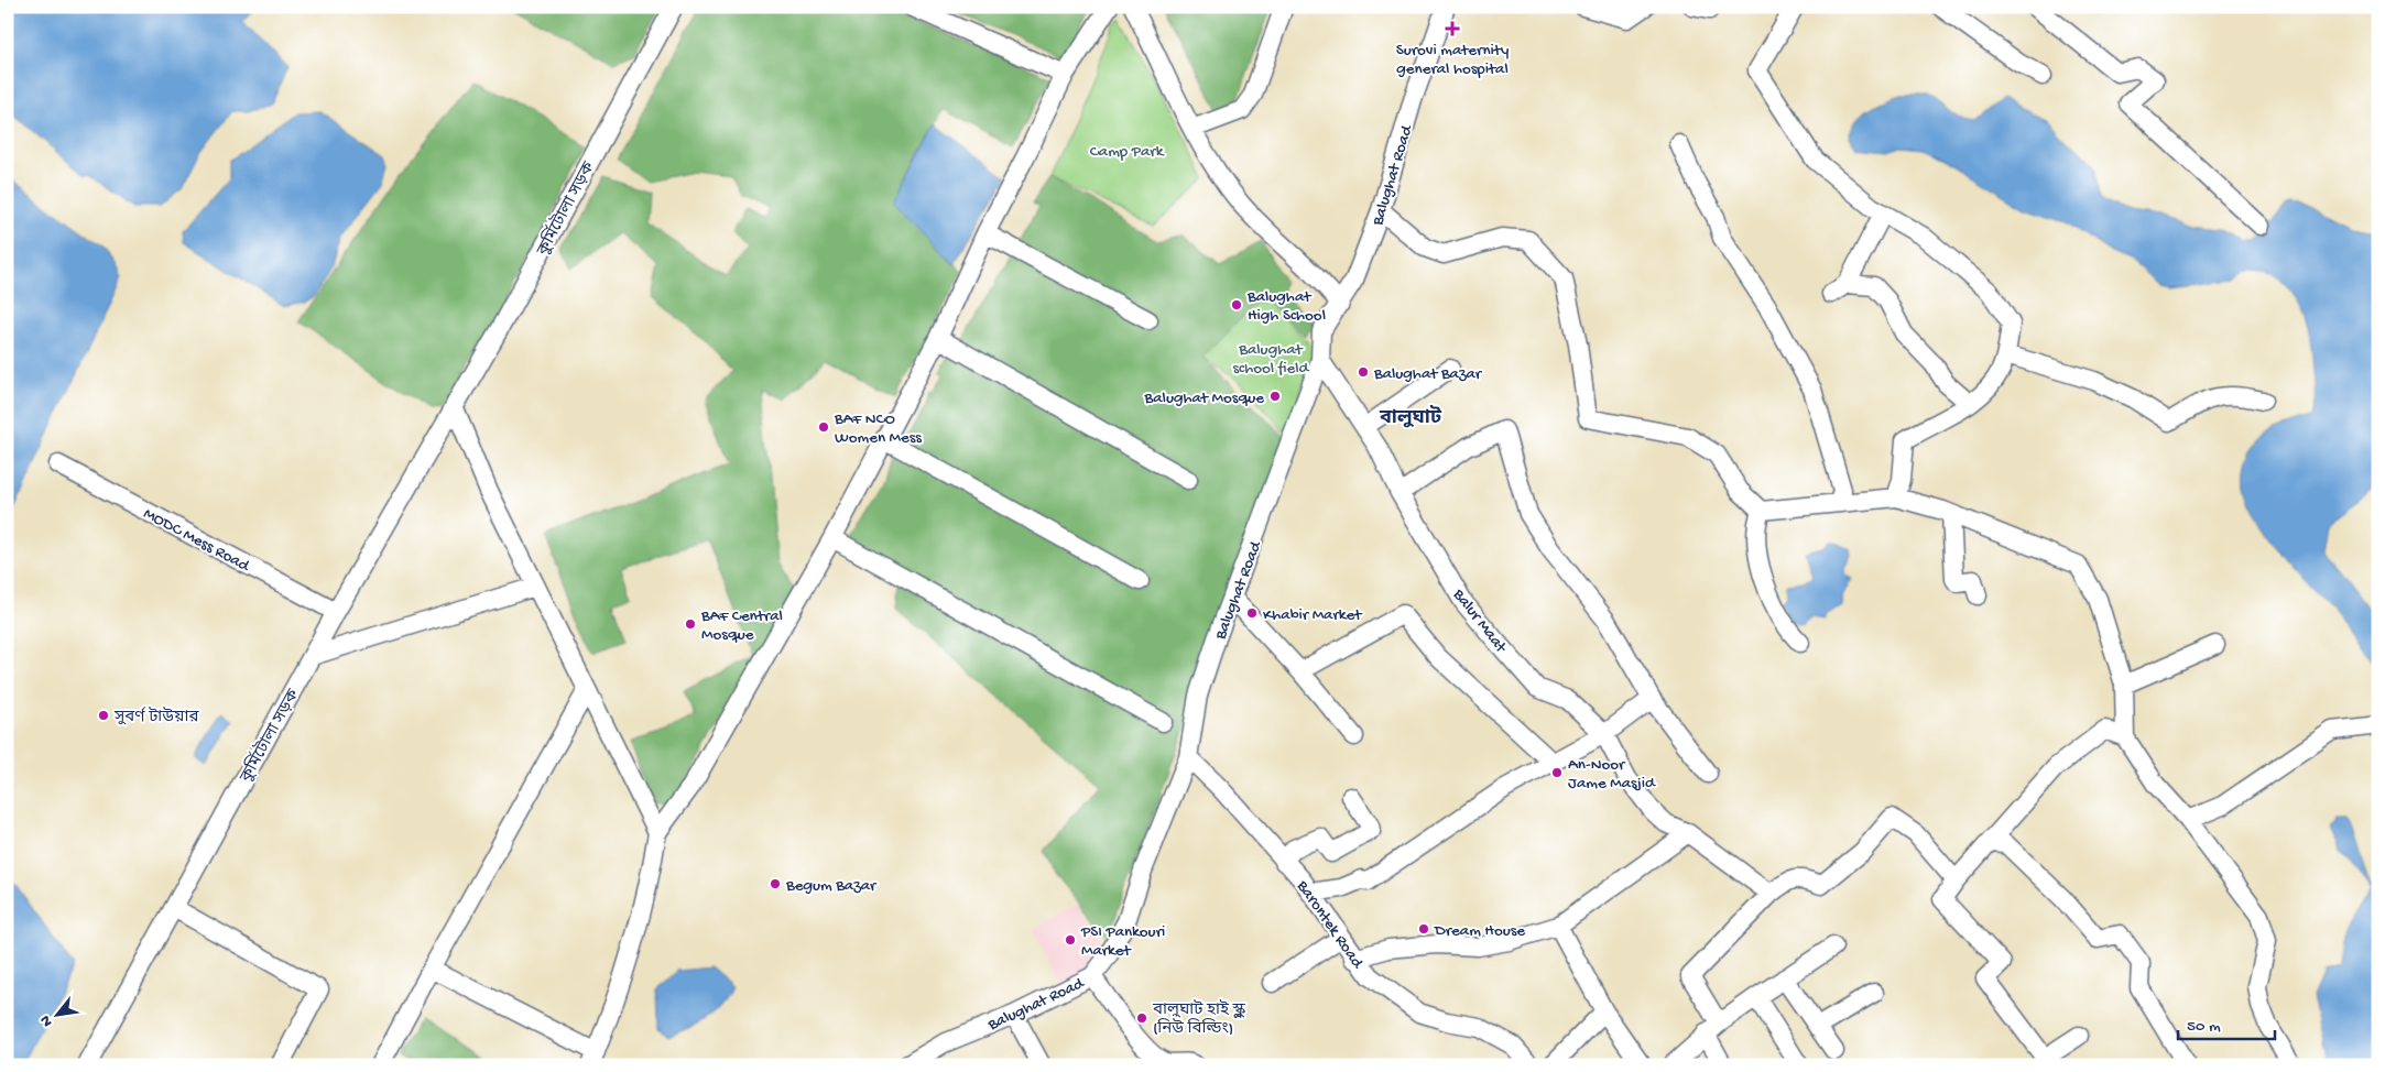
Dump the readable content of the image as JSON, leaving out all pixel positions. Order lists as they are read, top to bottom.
{
  "streets": {
    "street": [
      "Balughat Road",
      "কুর্মিটোলা সড়ক",
      "MODC Mess Road",
      "Balur Maat",
      "Barontek Road"
    ]
  },
  "crossings": [
    ["Balughat Road", "Balur Maat"],
    ["Balughat Road", "Barontek Road"],
    ["কুর্মিটোলা সড়ক", "MODC Mess Road"]
  ],
  "districts": ["বালুঘাট"],
  "parks": ["Camp Park", "Balughat school field"],
  "places": {
    "health": ["Surovi maternity general hospital"],
    "other": [
      "Balughat High School",
      "Balughat Bazar",
      "Balughat Mosque",
      "BAF NCO Women Mess",
      "Khabir Market",
      "BAF Central Mosque",
      "সুবর্ণ টাউয়ার",
      "An-Noor Jame Masjid",
      "Begum Bazar",
      "Dream House",
      "PSI Pankouri Market",
      "বালুঘাট হাই স্কুল (নিউ বিল্ডিং)"
    ]
  },
  "scale_bar": "50 m",
  "north": "bottom left"
}
